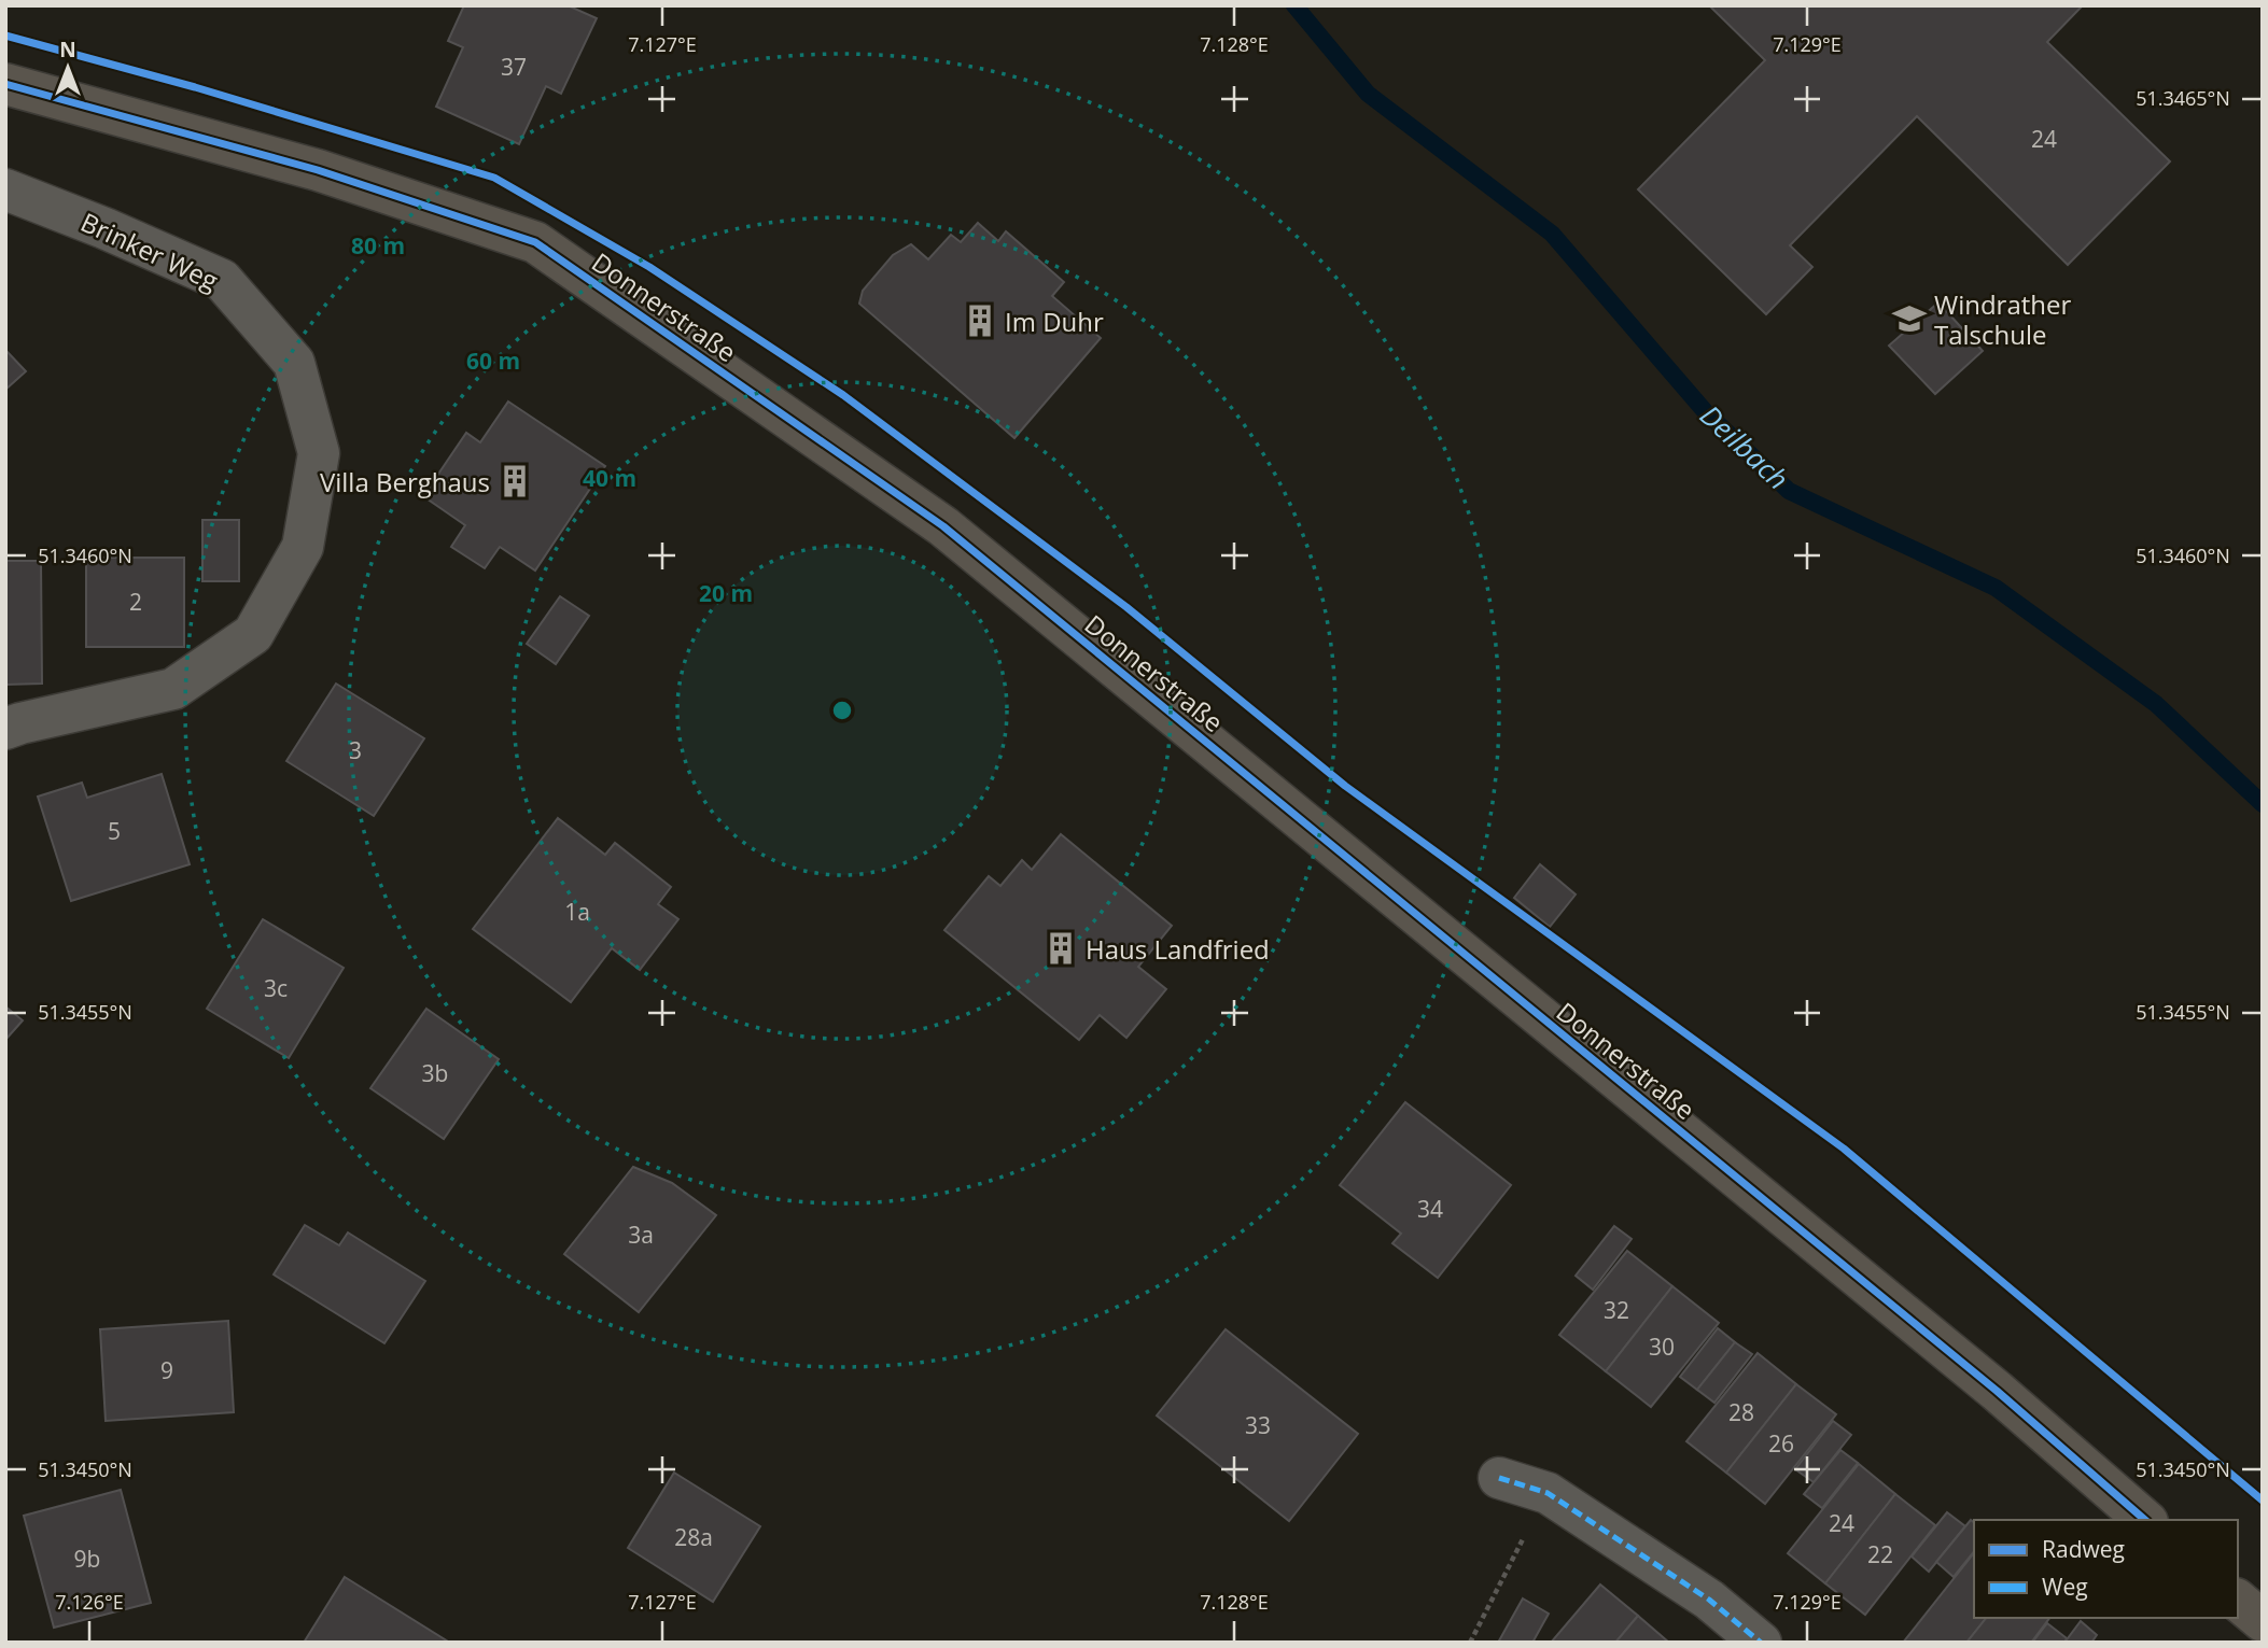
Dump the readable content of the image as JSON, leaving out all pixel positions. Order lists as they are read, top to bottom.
{
  "streets": {
    "main road": ["Donnerstraße"],
    "street": ["Brinker Weg"]
  },
  "water": ["Deilbach"],
  "places": {
    "school or university": ["Windrather Talschule"],
    "building": ["Im Duhr", "Villa Berghaus", "Haus Landfried"]
  },
  "house_numbers": [
    "37",
    "24",
    "2",
    "3",
    "5",
    "1a",
    "3c",
    "3b",
    "34",
    "3a",
    "32",
    "30",
    "9",
    "28",
    "33",
    "26",
    "24",
    "28a",
    "22",
    "9b"
  ],
  "legend": ["Radweg", "Weg"],
  "north": "top",
  "coordinates": [
    "7.127°E",
    "7.128°E",
    "7.129°E",
    "51.3465°N",
    "51.3460°N",
    "51.3455°N",
    "51.3450°N",
    "7.126°E"
  ],
  "rings": [
    "80 m",
    "60 m",
    "40 m",
    "20 m"
  ]
}
